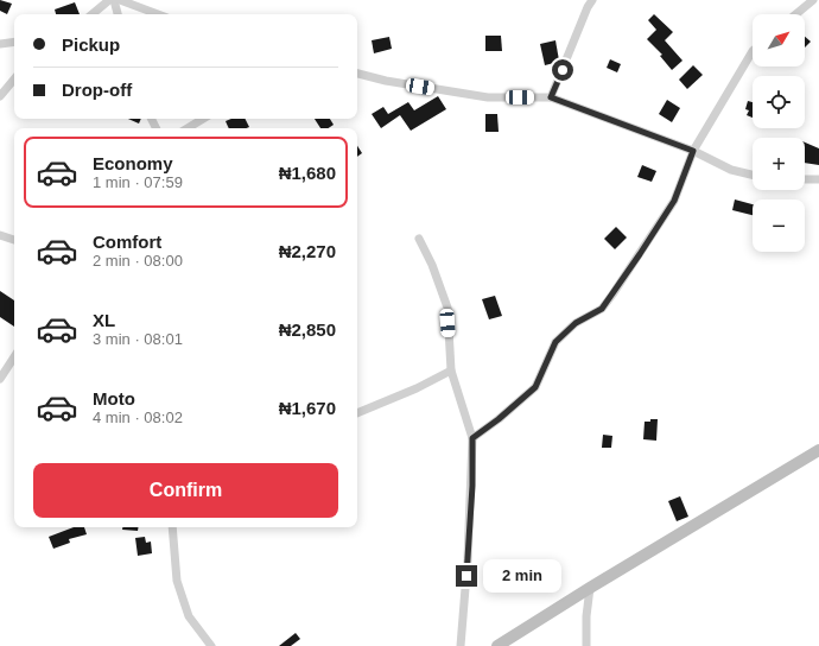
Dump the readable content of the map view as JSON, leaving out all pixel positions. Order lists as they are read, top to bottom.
{
  "north": "top right",
  "page": {
    "map_buttons": ["+", "−"],
    "banner": ["Pickup", "Drop-off"],
    "list": [
      {
        "name": "Economy",
        "note": "1 min · 07:59",
        "value": "₦1,680"
      },
      {
        "name": "Comfort",
        "note": "2 min · 08:00",
        "value": "₦2,270"
      },
      {
        "name": "XL",
        "note": "3 min · 08:01",
        "value": "₦2,850"
      },
      {
        "name": "Moto",
        "note": "4 min · 08:02",
        "value": "₦1,670"
      }
    ],
    "buttons": "Confirm",
    "bubble": "2 min"
  }
}
